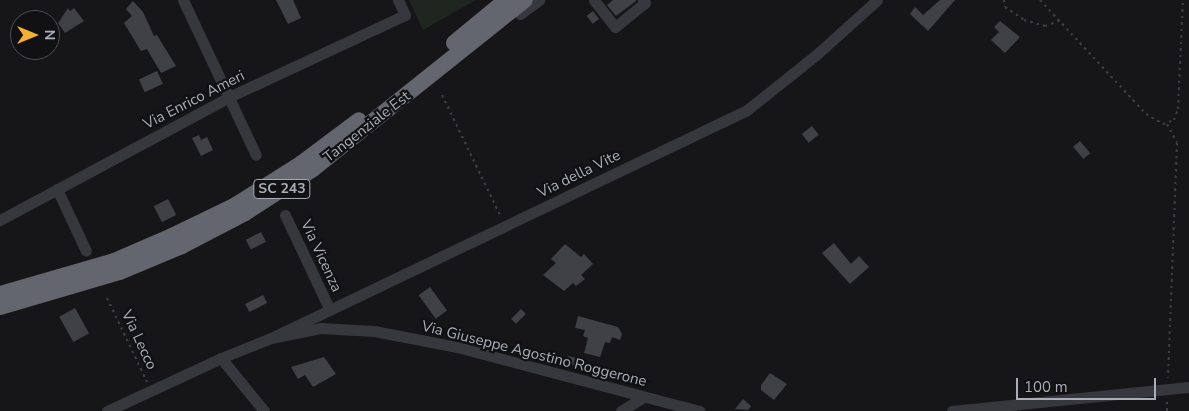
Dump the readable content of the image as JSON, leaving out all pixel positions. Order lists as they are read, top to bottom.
{
  "streets": {
    "highway": ["Tangenziale Est", "SC 243"],
    "street": [
      "Via Enrico Ameri",
      "Via della Vite",
      "Via Vicenza",
      "Via Giuseppe Agostino Roggerone"
    ],
    "path": ["Via Lecco"]
  },
  "crossings": [
    ["Via della Vite", "Via Vicenza"],
    ["Via della Vite", "Via Giuseppe Agostino Roggerone"],
    ["Via Lecco", "Via Giuseppe Agostino Roggerone"]
  ],
  "scale_bar": "100 m",
  "north": "right"
}
